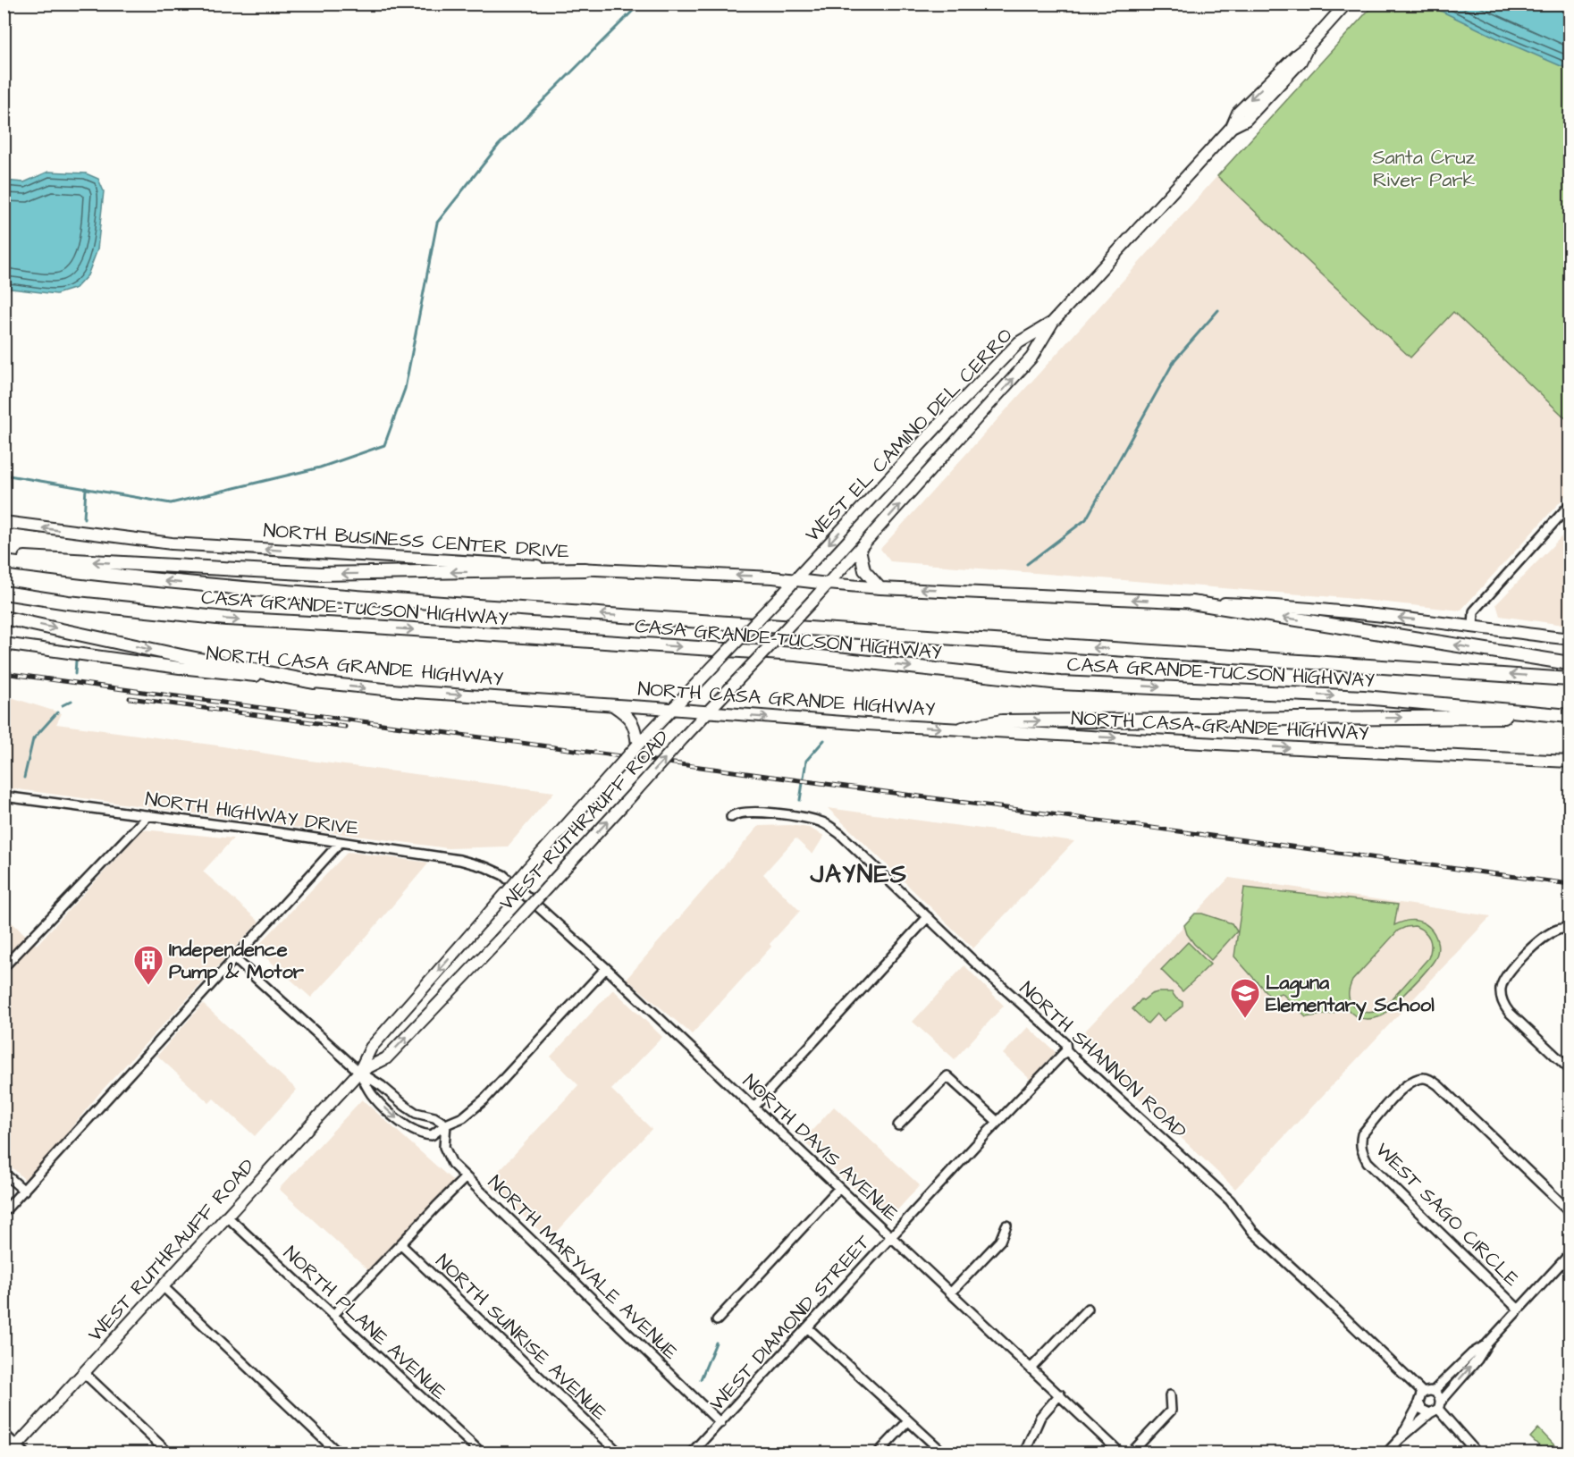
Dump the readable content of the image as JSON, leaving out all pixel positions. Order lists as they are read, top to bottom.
{
  "streets": {
    "highway": ["CASA GRANDE-TUCSON HIGHWAY"],
    "main road": [
      "WEST EL CAMINO DEL CERRO",
      "NORTH BUSINESS CENTER DRIVE",
      "NORTH CASA GRANDE HIGHWAY",
      "WEST RUTHRAUFF ROAD"
    ],
    "street": [
      "NORTH HIGHWAY DRIVE",
      "NORTH SHANNON ROAD",
      "NORTH DAVIS AVENUE",
      "WEST SAGO CIRCLE",
      "NORTH MARYVALE AVENUE",
      "NORTH PLANE AVENUE",
      "WEST DIAMOND STREET",
      "NORTH SUNRISE AVENUE"
    ]
  },
  "crossings": [
    ["WEST EL CAMINO DEL CERRO", "NORTH BUSINESS CENTER DRIVE"],
    ["WEST EL CAMINO DEL CERRO", "WEST RUTHRAUFF ROAD"],
    ["NORTH BUSINESS CENTER DRIVE", "WEST RUTHRAUFF ROAD"],
    ["NORTH CASA GRANDE HIGHWAY", "WEST RUTHRAUFF ROAD"],
    ["NORTH HIGHWAY DRIVE", "NORTH DAVIS AVENUE"],
    ["WEST RUTHRAUFF ROAD", "NORTH PLANE AVENUE"],
    ["NORTH SHANNON ROAD", "WEST DIAMOND STREET"],
    ["NORTH DAVIS AVENUE", "WEST DIAMOND STREET"],
    ["NORTH MARYVALE AVENUE", "WEST DIAMOND STREET"]
  ],
  "one_way": ["NORTH BUSINESS CENTER DRIVE", "NORTH CASA GRANDE HIGHWAY"],
  "districts": ["JAYNES"],
  "parks": ["Santa Cruz River Park"],
  "places": {
    "building": ["Independence Pump & Motor"],
    "school or university": ["Laguna Elementary School"]
  }
}
